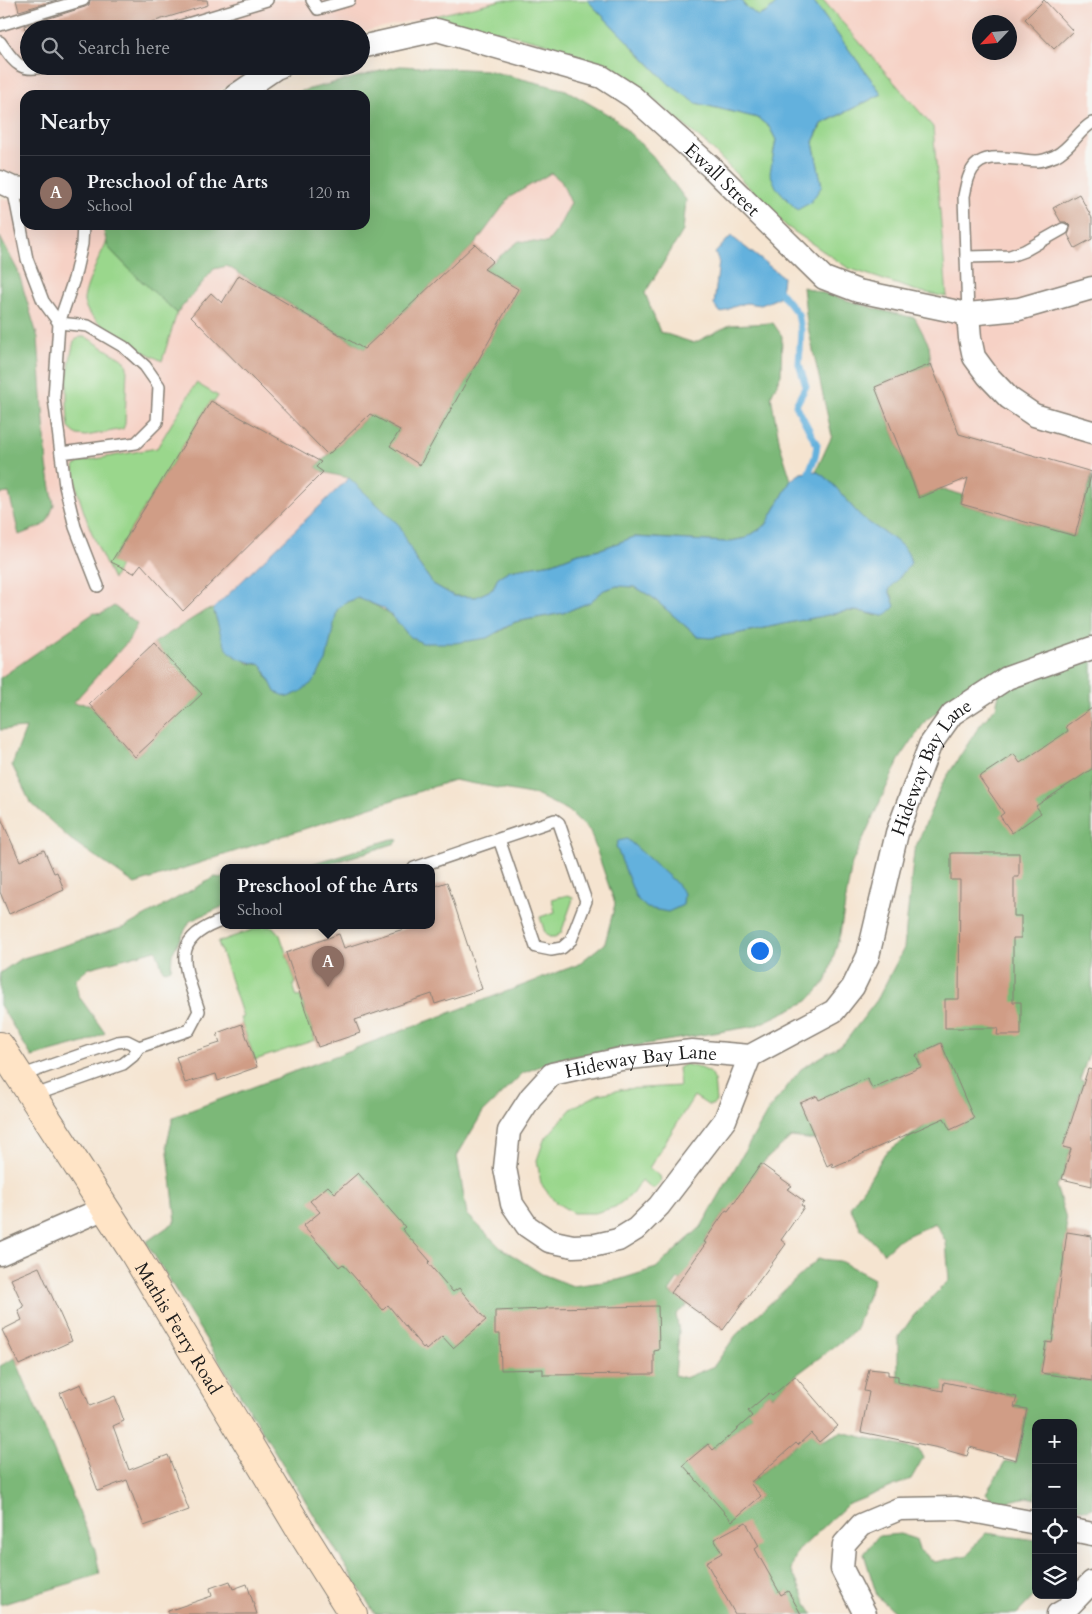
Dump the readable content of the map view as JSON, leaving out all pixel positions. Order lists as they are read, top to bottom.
{
  "streets": {
    "main road": ["Mathis Ferry Road"],
    "street": ["Ewall Street", "Hideway Bay Lane"]
  },
  "north": "bottom left",
  "page": {
    "search": "Search here",
    "heading": "Nearby",
    "list": [
      {
        "mark": "A",
        "name": "Preschool of the Arts",
        "note": "School",
        "value": "120 m"
      }
    ],
    "popup": ["Preschool of the Arts", "School"],
    "pins": "A",
    "map_buttons": ["+", "−"]
  }
}
